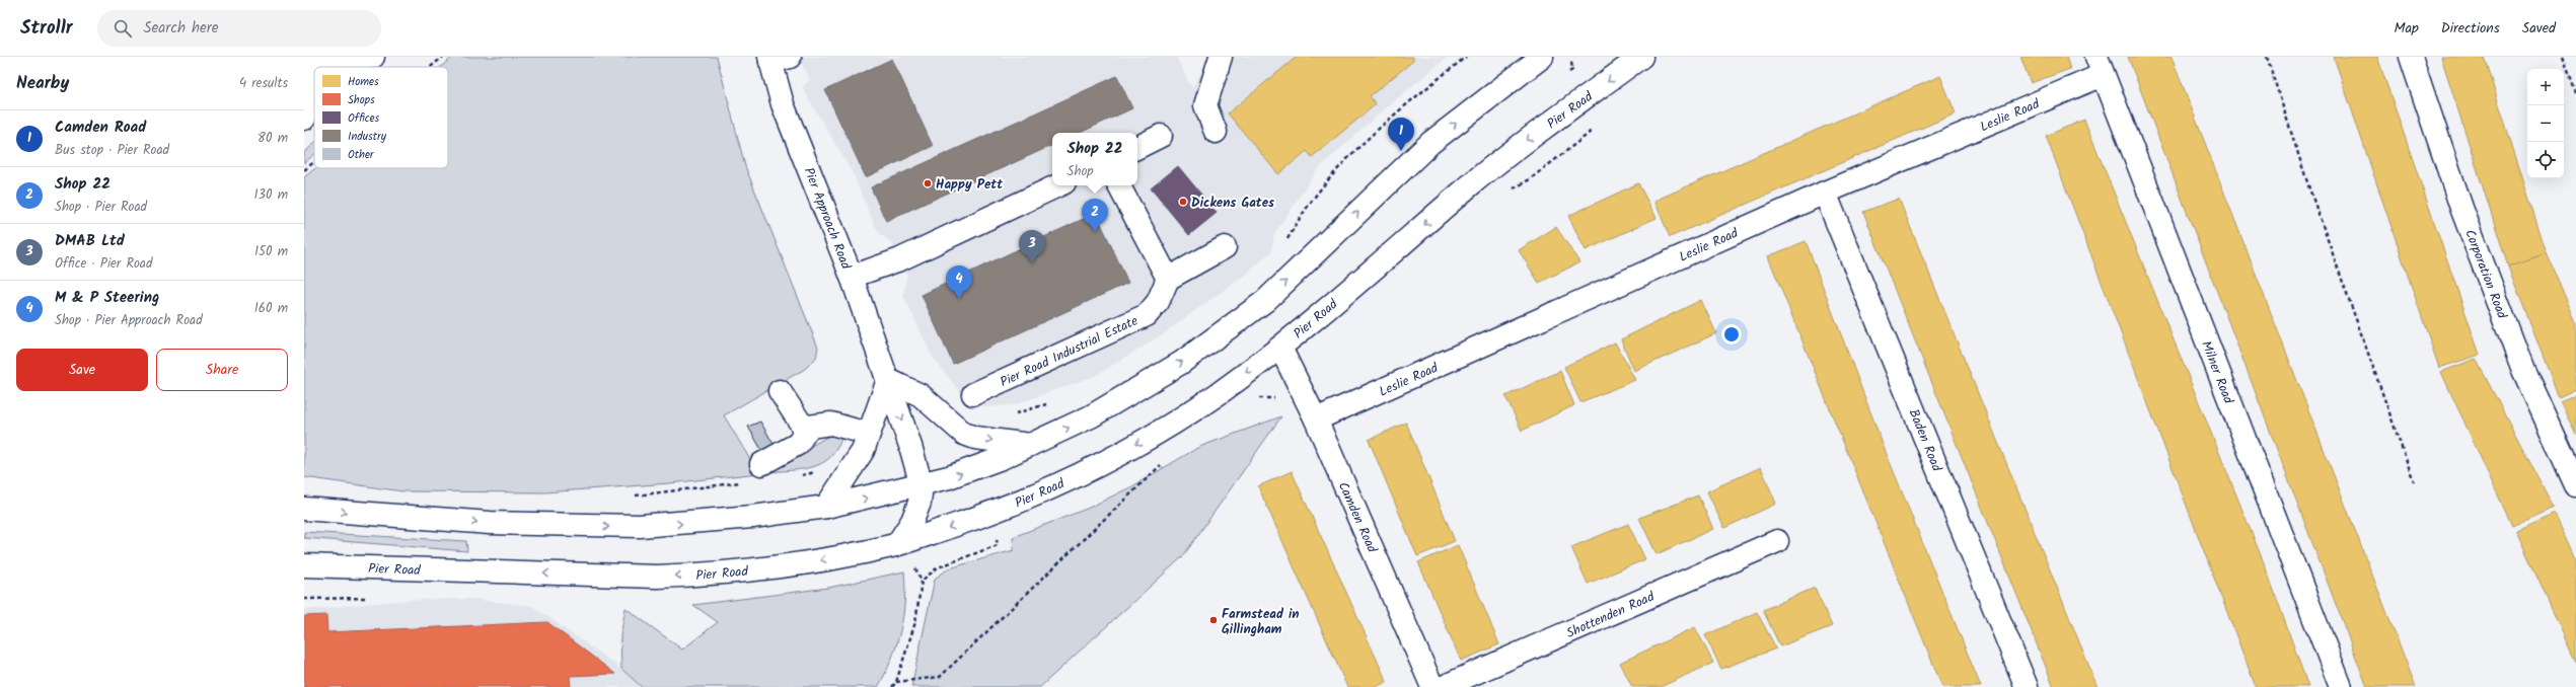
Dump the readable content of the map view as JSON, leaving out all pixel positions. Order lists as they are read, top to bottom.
{
  "streets": {
    "street": [
      "Pier Road",
      "Leslie Road",
      "Pier Approach Road",
      "Corporation Road",
      "Pier Road Industrial Estate",
      "Milner Road",
      "Baden Road",
      "Camden Road",
      "Shottenden Road"
    ]
  },
  "crossings": [
    ["Pier Road", "Pier Approach Road"],
    ["Pier Road", "Camden Road"],
    ["Leslie Road", "Milner Road"],
    ["Leslie Road", "Baden Road"],
    ["Leslie Road", "Camden Road"]
  ],
  "places": ["Happy Pett", "Dickens Gates", "Farmstead in Gillingham"],
  "legend": [
    "Homes",
    "Shops",
    "Offices",
    "Industry",
    "Other"
  ],
  "page": {
    "header": "Strollr",
    "search": "Search here",
    "nav": ["Map", "Directions", "Saved"],
    "heading": ["Nearby", "4 results"],
    "map_buttons": ["+", "−"],
    "list": [
      {
        "mark": "1",
        "name": "Camden Road",
        "note": "Bus stop · Pier Road",
        "value": "80 m"
      },
      {
        "mark": "2",
        "name": "Shop 22",
        "note": "Shop · Pier Road",
        "value": "130 m"
      },
      {
        "mark": "3",
        "name": "DMAB Ltd",
        "note": "Office · Pier Road",
        "value": "150 m"
      },
      {
        "mark": "4",
        "name": "M & P Steering",
        "note": "Shop · Pier Approach Road",
        "value": "160 m"
      }
    ],
    "pins": [
      "1",
      "2",
      "3",
      "4"
    ],
    "popup": ["Shop 22", "Shop"],
    "buttons": ["Save", "Share"]
  }
}
